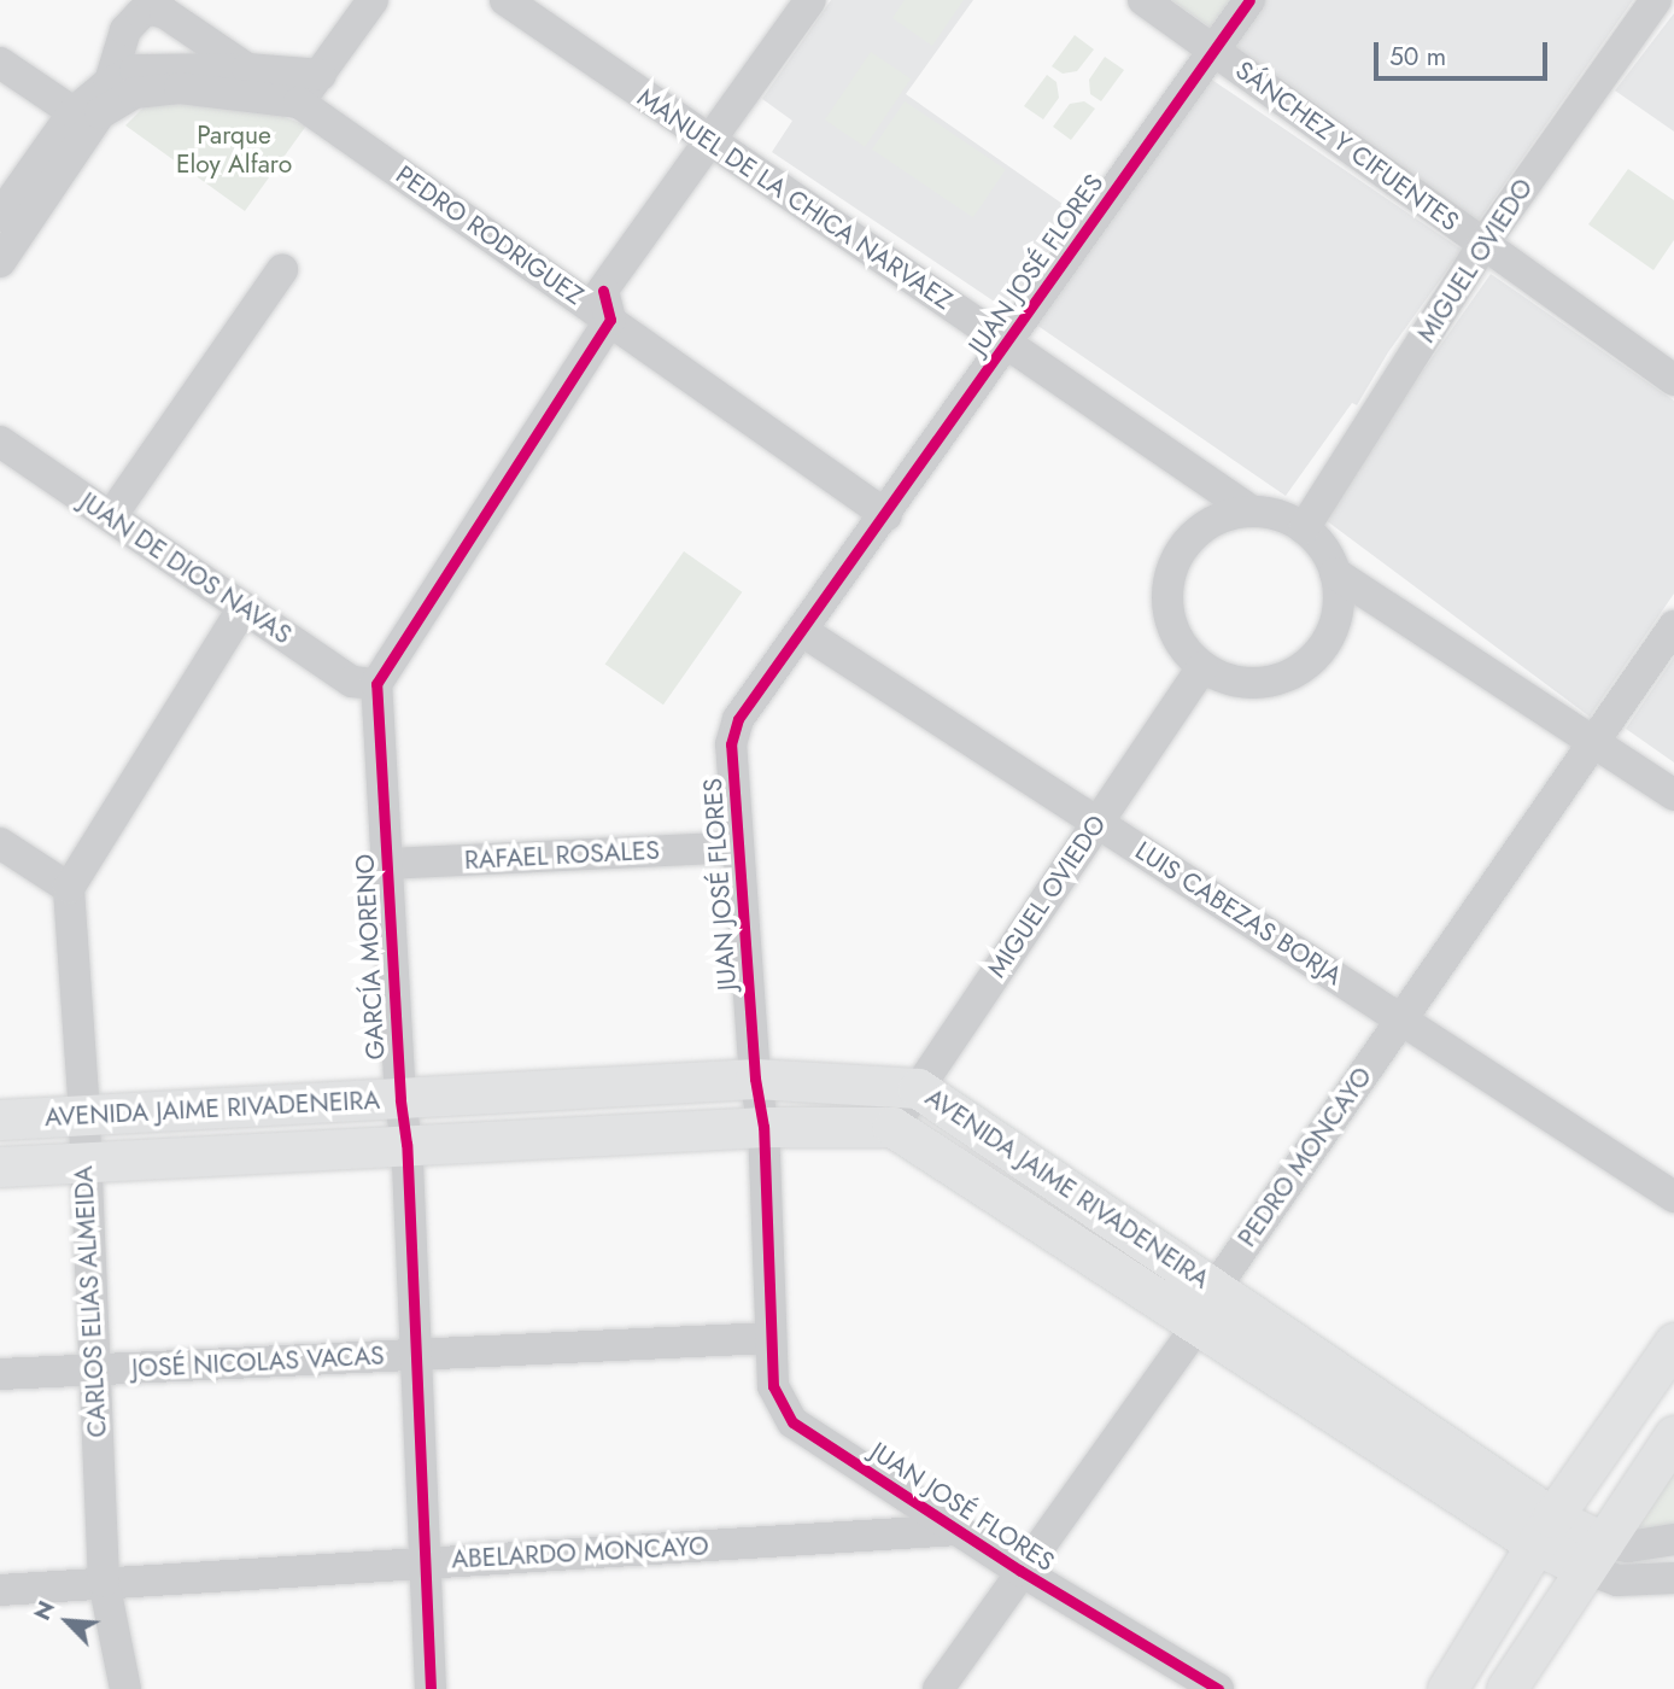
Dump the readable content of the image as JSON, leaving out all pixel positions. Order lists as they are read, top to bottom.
{
  "streets": {
    "main road": ["AVENIDA JAIME RIVADENEIRA"],
    "street": [
      "SÁNCHEZ Y CIFUENTES",
      "MANUEL DE LA CHICA NARVAEZ",
      "PEDRO RODRIGUEZ",
      "MIGUEL OVIEDO",
      "JUAN JOSÉ FLORES",
      "JUAN DE DIOS NAVAS",
      "RAFAEL ROSALES",
      "LUIS CABEZAS BORJA",
      "GARCÍA MORENO",
      "PEDRO MONCAYO",
      "CARLOS ELIAS ALMEIDA",
      "JOSÉ NICOLAS VACAS",
      "ABELARDO MONCAYO"
    ]
  },
  "crossings": [
    ["SÁNCHEZ Y CIFUENTES", "MIGUEL OVIEDO"],
    ["SÁNCHEZ Y CIFUENTES", "JUAN JOSÉ FLORES"],
    ["MANUEL DE LA CHICA NARVAEZ", "MIGUEL OVIEDO"],
    ["MANUEL DE LA CHICA NARVAEZ", "JUAN JOSÉ FLORES"],
    ["PEDRO RODRIGUEZ", "JUAN JOSÉ FLORES"],
    ["MIGUEL OVIEDO", "LUIS CABEZAS BORJA"],
    ["MIGUEL OVIEDO", "AVENIDA JAIME RIVADENEIRA"],
    ["JUAN JOSÉ FLORES", "RAFAEL ROSALES"],
    ["JUAN JOSÉ FLORES", "LUIS CABEZAS BORJA"],
    ["JUAN JOSÉ FLORES", "AVENIDA JAIME RIVADENEIRA"],
    ["JUAN JOSÉ FLORES", "PEDRO MONCAYO"],
    ["JUAN JOSÉ FLORES", "JOSÉ NICOLAS VACAS"],
    ["JUAN JOSÉ FLORES", "ABELARDO MONCAYO"],
    ["JUAN DE DIOS NAVAS", "GARCÍA MORENO"],
    ["RAFAEL ROSALES", "GARCÍA MORENO"],
    ["LUIS CABEZAS BORJA", "PEDRO MONCAYO"],
    ["GARCÍA MORENO", "AVENIDA JAIME RIVADENEIRA"],
    ["GARCÍA MORENO", "JOSÉ NICOLAS VACAS"],
    ["GARCÍA MORENO", "ABELARDO MONCAYO"],
    ["AVENIDA JAIME RIVADENEIRA", "PEDRO MONCAYO"],
    ["AVENIDA JAIME RIVADENEIRA", "CARLOS ELIAS ALMEIDA"],
    ["CARLOS ELIAS ALMEIDA", "JOSÉ NICOLAS VACAS"],
    ["CARLOS ELIAS ALMEIDA", "ABELARDO MONCAYO"]
  ],
  "parks": ["Parque Eloy Alfaro"],
  "scale_bar": "50 m",
  "north": "top left"
}
